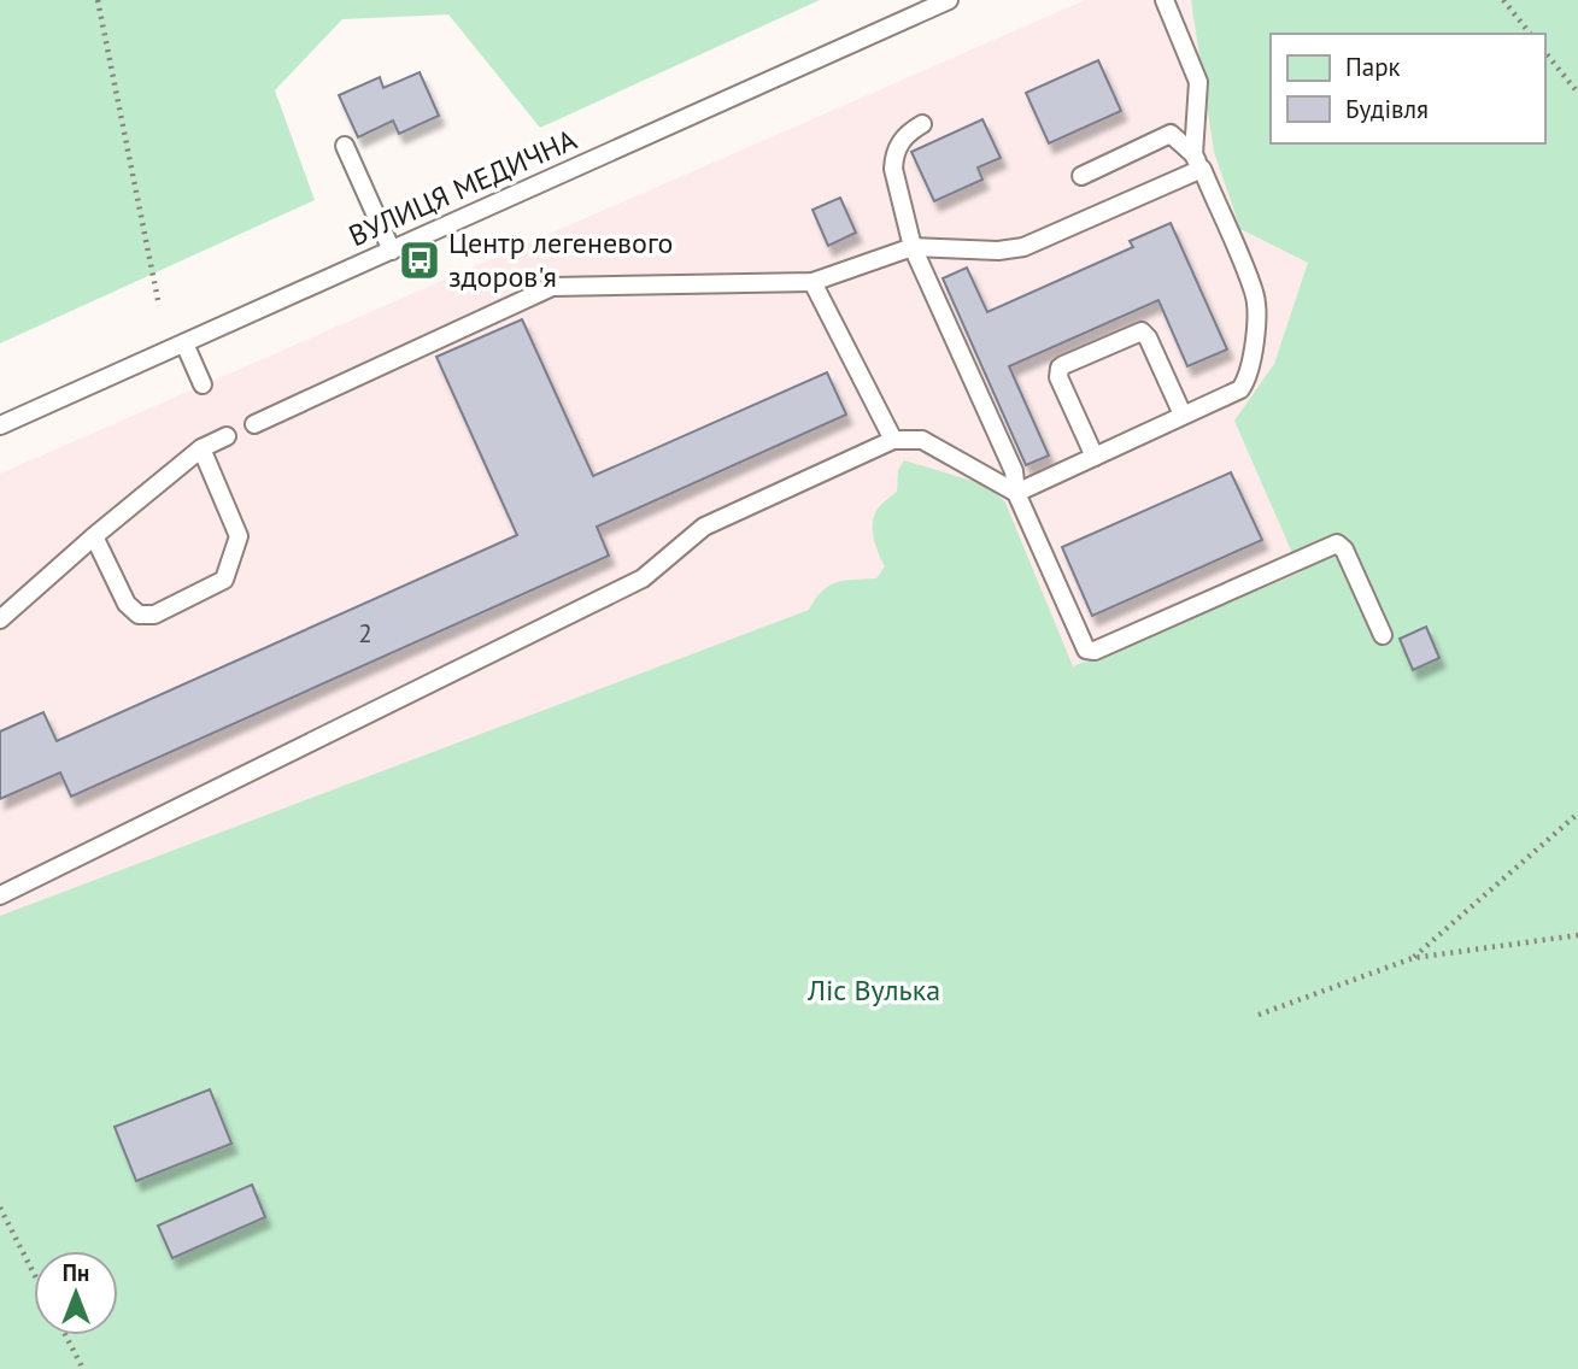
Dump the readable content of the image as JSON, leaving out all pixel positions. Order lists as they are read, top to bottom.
{
  "streets": {
    "lane": ["ВУЛИЦЯ МЕДИЧНА"]
  },
  "parks": ["Ліс Вулька"],
  "places": {
    "bus stop": ["Центр легеневого здоров'я"]
  },
  "house_numbers": ["2"],
  "legend": ["Парк", "Будівля"],
  "north": "top"
}
